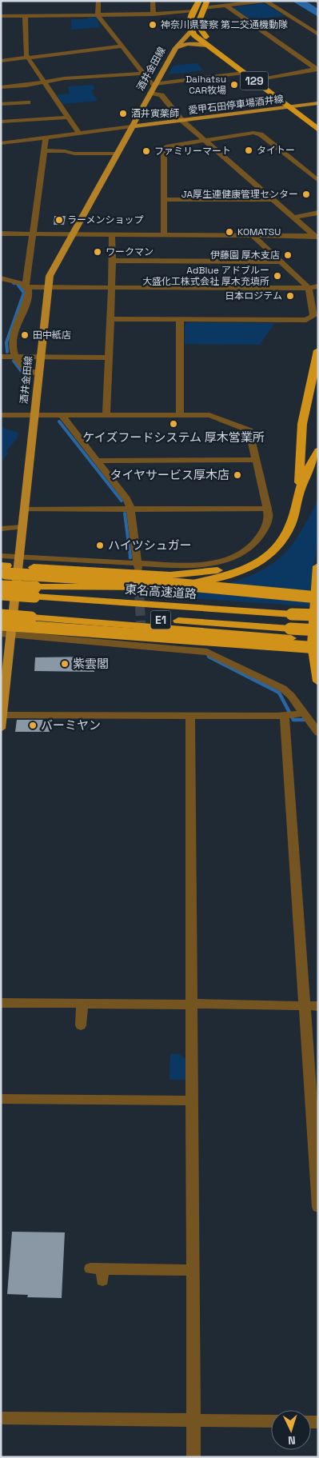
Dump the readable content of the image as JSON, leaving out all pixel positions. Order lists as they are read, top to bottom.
{
  "streets": {
    "highway": ["129", "東名高速道路", "E1"],
    "main road": ["酒井金田線", "愛甲石田停車場酒井線"]
  },
  "crossings": [
    ["酒井金田線", "129"],
    ["酒井金田線", "愛甲石田停車場酒井線"],
    ["129", "愛甲石田停車場酒井線"]
  ],
  "places": [
    "神奈川県警察 第二交通機動隊",
    "Daihatsu CAR牧場",
    "酒井寅薬師",
    "タイトー",
    "ファミリーマート",
    "JA厚生連健康管理センター",
    "ラーメンショップ",
    "KOMATSU",
    "ワークマン",
    "伊藤園 厚木支店",
    "AdBlue アドブルー 大盛化工株式会社 厚木充填所",
    "日本ロジテム",
    "田中紙店",
    "ケイズフードシステム 厚木営業所",
    "タイヤサービス厚木店",
    "ハイツシュガー",
    "紫雲閣",
    "バーミヤン"
  ],
  "north": "bottom"
}
